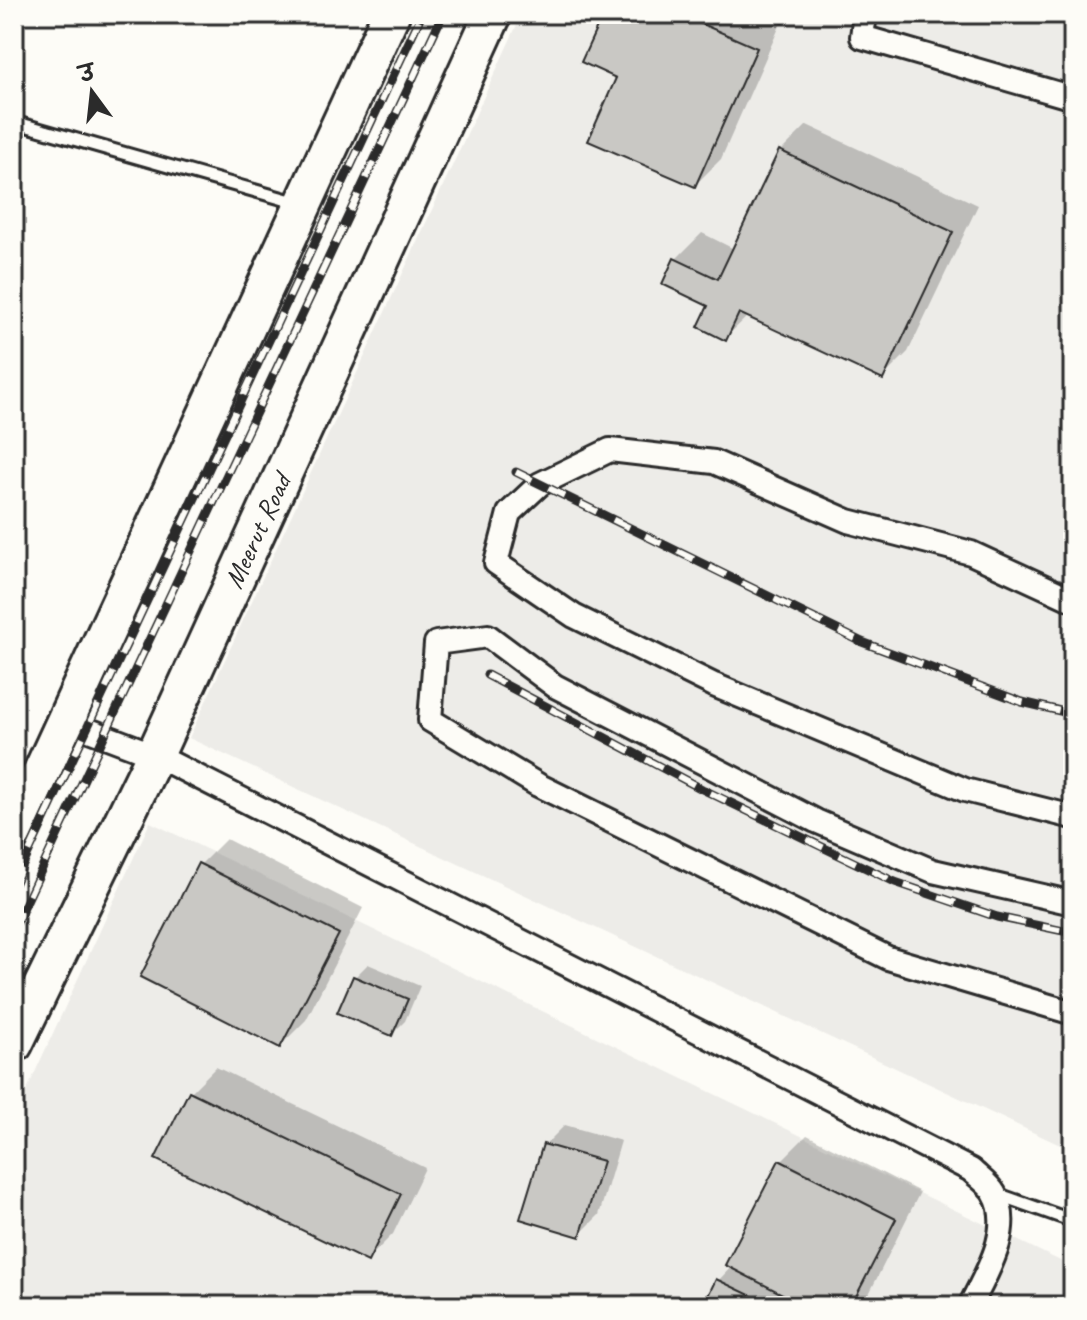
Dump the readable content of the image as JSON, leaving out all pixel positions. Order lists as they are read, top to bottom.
{
  "streets": {
    "highway": ["Meerut Road"]
  },
  "north": "top"
}
